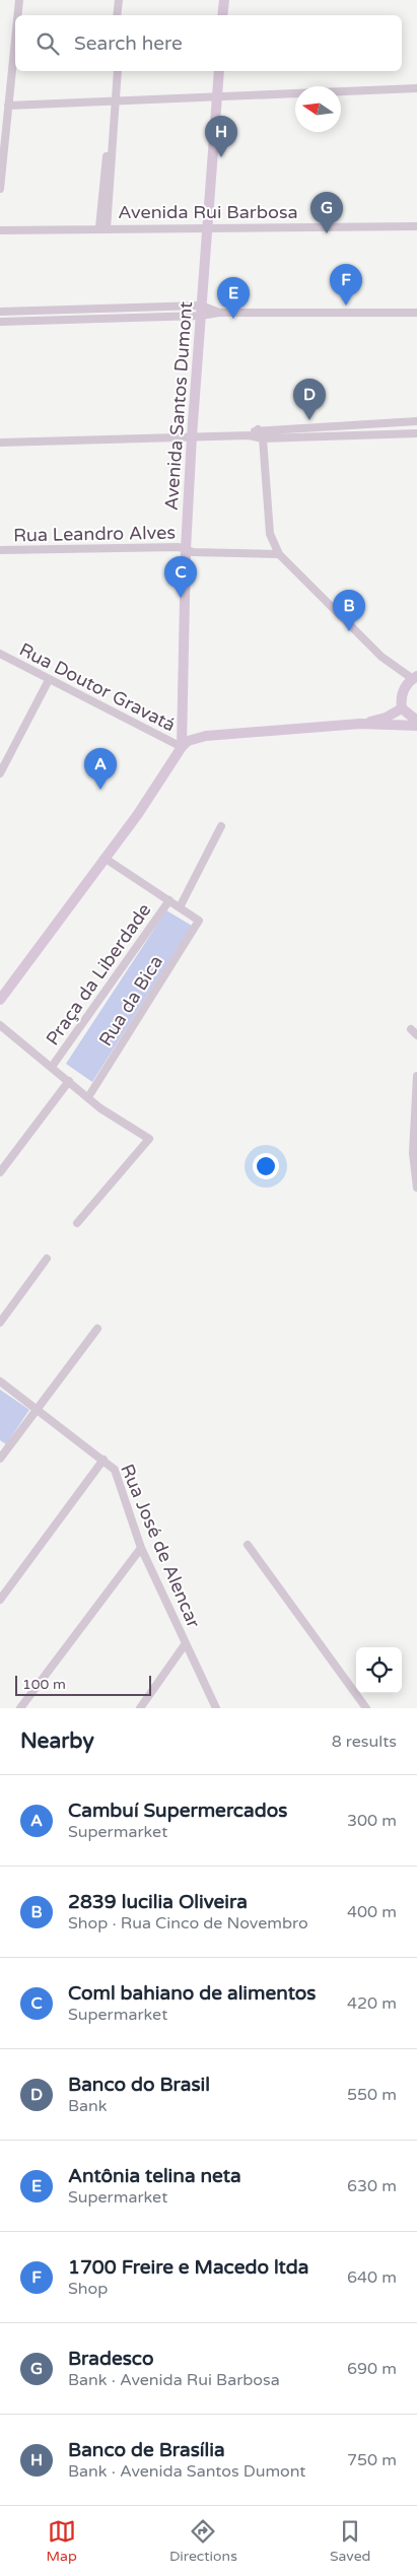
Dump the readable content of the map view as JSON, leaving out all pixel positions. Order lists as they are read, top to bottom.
{
  "streets": {
    "main road": ["Avenida Santos Dumont"],
    "street": [
      "Avenida Rui Barbosa",
      "Rua Leandro Alves",
      "Rua Doutor Gravatá",
      "Praça da Liberdade",
      "Rua da Bica",
      "Rua José de Alencar"
    ]
  },
  "crossings": [
    ["Avenida Rui Barbosa", "Avenida Santos Dumont"],
    ["Avenida Santos Dumont", "Rua Leandro Alves"],
    ["Avenida Santos Dumont", "Rua Doutor Gravatá"]
  ],
  "scale_bar": "100 m",
  "north": "left",
  "page": {
    "search": "Search here",
    "pins": [
      "H",
      "G",
      "F",
      "E",
      "D",
      "C",
      "B",
      "A"
    ],
    "scale": "100 m",
    "heading": ["Nearby", "8 results"],
    "list": [
      {
        "mark": "A",
        "name": "Cambuí Supermercados",
        "note": "Supermarket",
        "value": "300 m"
      },
      {
        "mark": "B",
        "name": "2839 lucilia Oliveira",
        "note": "Shop · Rua Cinco de Novembro",
        "value": "400 m"
      },
      {
        "mark": "C",
        "name": "Coml bahiano de alimentos",
        "note": "Supermarket",
        "value": "420 m"
      },
      {
        "mark": "D",
        "name": "Banco do Brasil",
        "note": "Bank",
        "value": "550 m"
      },
      {
        "mark": "E",
        "name": "Antônia telina neta",
        "note": "Supermarket",
        "value": "630 m"
      },
      {
        "mark": "F",
        "name": "1700 Freire e Macedo ltda",
        "note": "Shop",
        "value": "640 m"
      },
      {
        "mark": "G",
        "name": "Bradesco",
        "note": "Bank · Avenida Rui Barbosa",
        "value": "690 m"
      },
      {
        "mark": "H",
        "name": "Banco de Brasília",
        "note": "Bank · Avenida Santos Dumont",
        "value": "750 m"
      }
    ],
    "nav": ["Map", "Directions", "Saved"]
  }
}
